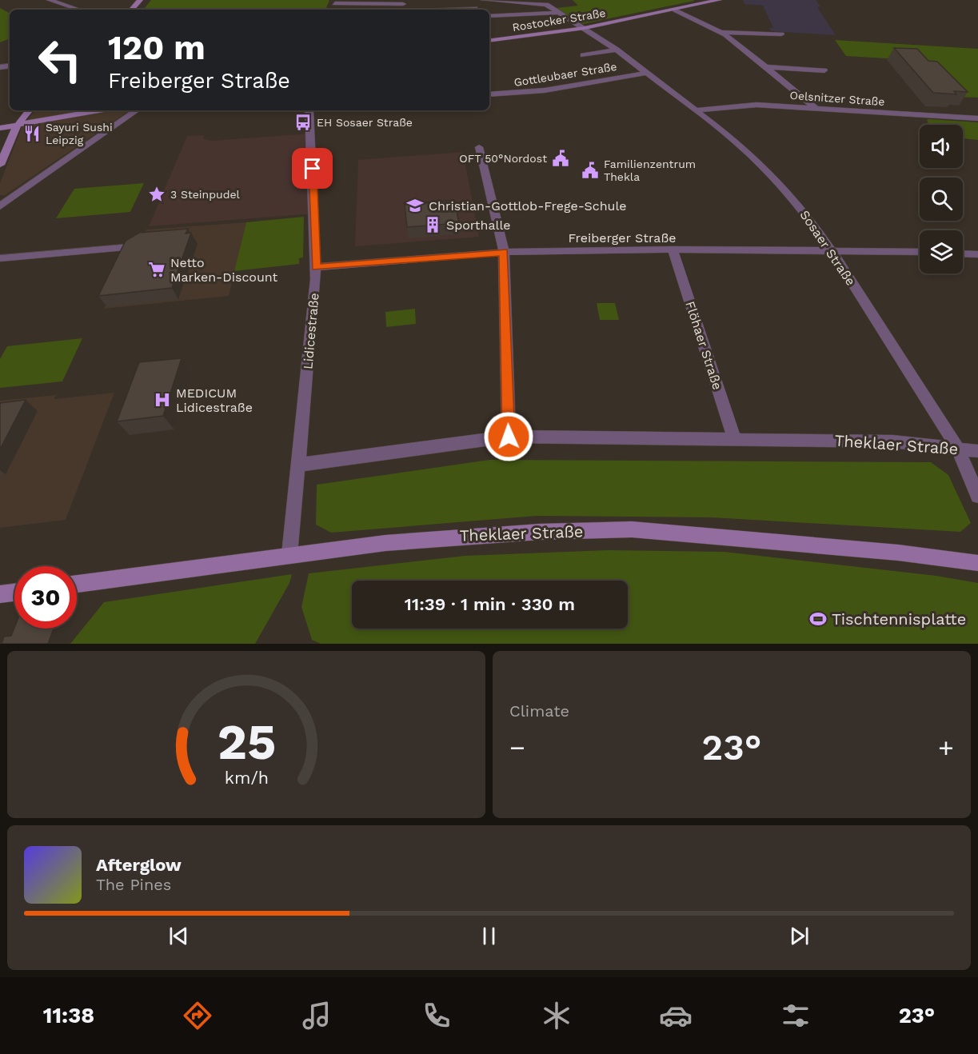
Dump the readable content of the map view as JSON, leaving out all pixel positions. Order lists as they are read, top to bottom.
{
  "streets": {
    "main road": ["Rostocker Straße", "Theklaer Straße"],
    "street": [
      "Gottleubaer Straße",
      "Oelsnitzer Straße",
      "Freiberger Straße",
      "Sosaer Straße",
      "Lidicestraße",
      "Flöhaer Straße"
    ]
  },
  "crossings": [
    ["Rostocker Straße", "Sosaer Straße"],
    ["Gottleubaer Straße", "Sosaer Straße"],
    ["Oelsnitzer Straße", "Sosaer Straße"],
    ["Freiberger Straße", "Sosaer Straße"],
    ["Freiberger Straße", "Lidicestraße"],
    ["Freiberger Straße", "Flöhaer Straße"],
    ["Sosaer Straße", "Theklaer Straße"],
    ["Lidicestraße", "Theklaer Straße"],
    ["Flöhaer Straße", "Theklaer Straße"]
  ],
  "places": {
    "bus stop": ["EH Sosaer Straße"],
    "restaurant": ["Sayuri Sushi Leipzig"],
    "public building": ["OFT 50°Nordost", "Familienzentrum Thekla"],
    "place": ["3 Steinpudel"],
    "school or university": ["Christian-Gottlob-Frege-Schule"],
    "building": ["Sporthalle"],
    "supermarket": ["Netto Marken-Discount"],
    "hospital": ["MEDICUM Lidicestraße"],
    "sports": ["Tischtennisplatte"]
  },
  "page": {
    "turn": ["120 m", "Freiberger Straße"],
    "limit": "30",
    "trip": "11:39 · 1 min · 330 m",
    "tile": "Climate",
    "heat": ["−", "23°", "+"],
    "song": ["Afterglow", "The Pines"],
    "tabs": ["11:38", "23°"],
    "gauge": ["25", "km/h"]
  }
}
